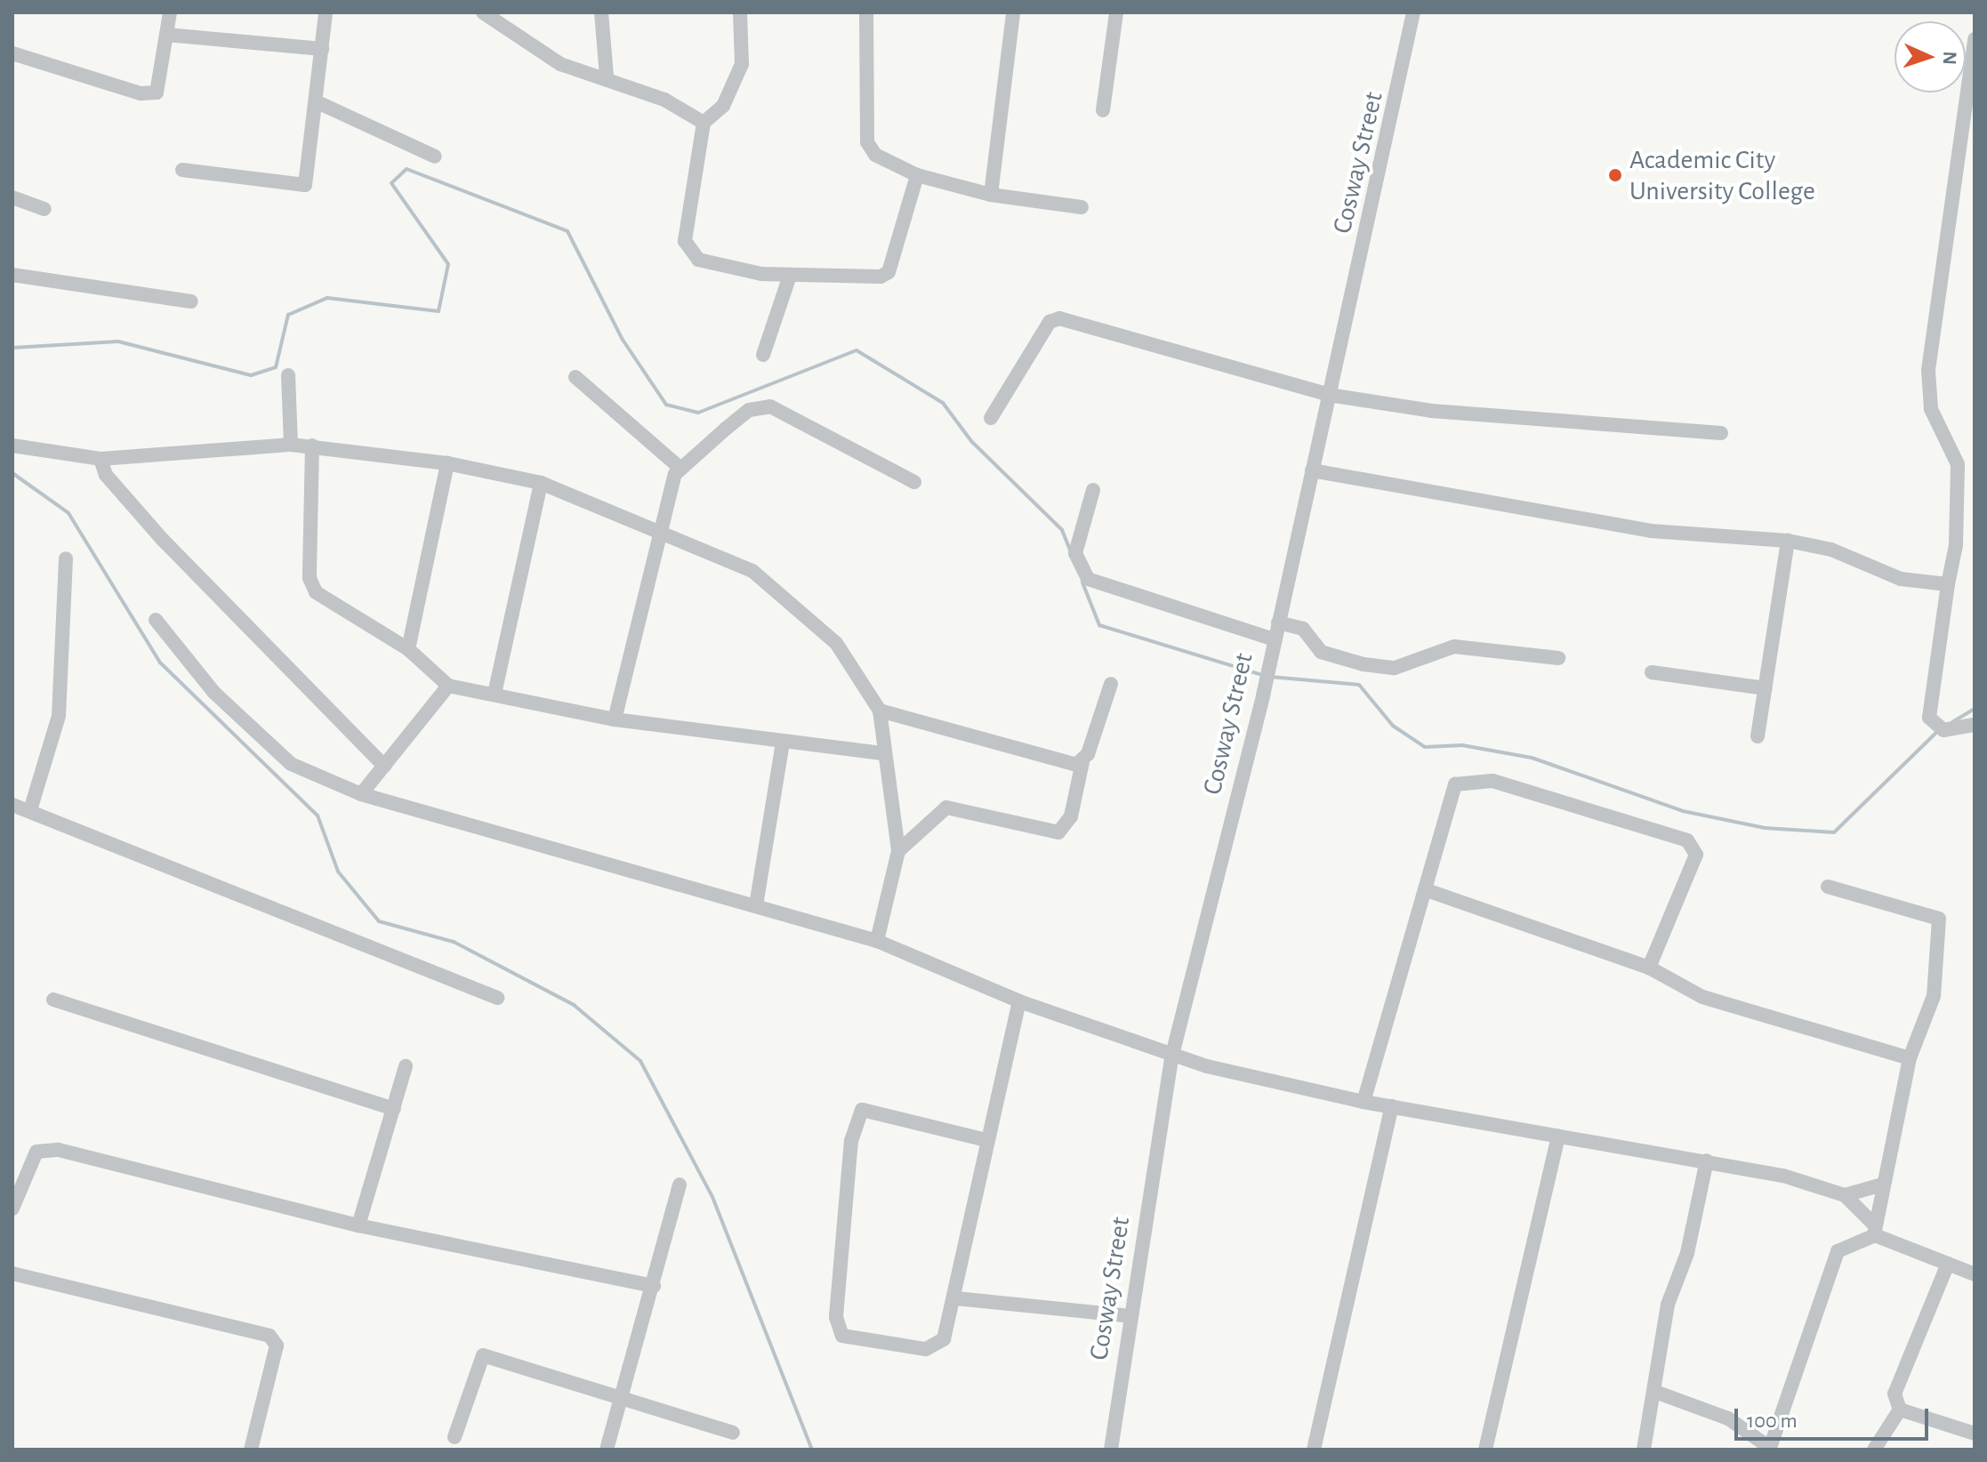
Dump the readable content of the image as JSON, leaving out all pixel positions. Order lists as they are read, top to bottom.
{
  "streets": {
    "street": ["Cosway Street"]
  },
  "places": ["Academic City University College"],
  "scale_bar": "100 m",
  "north": "right"
}
